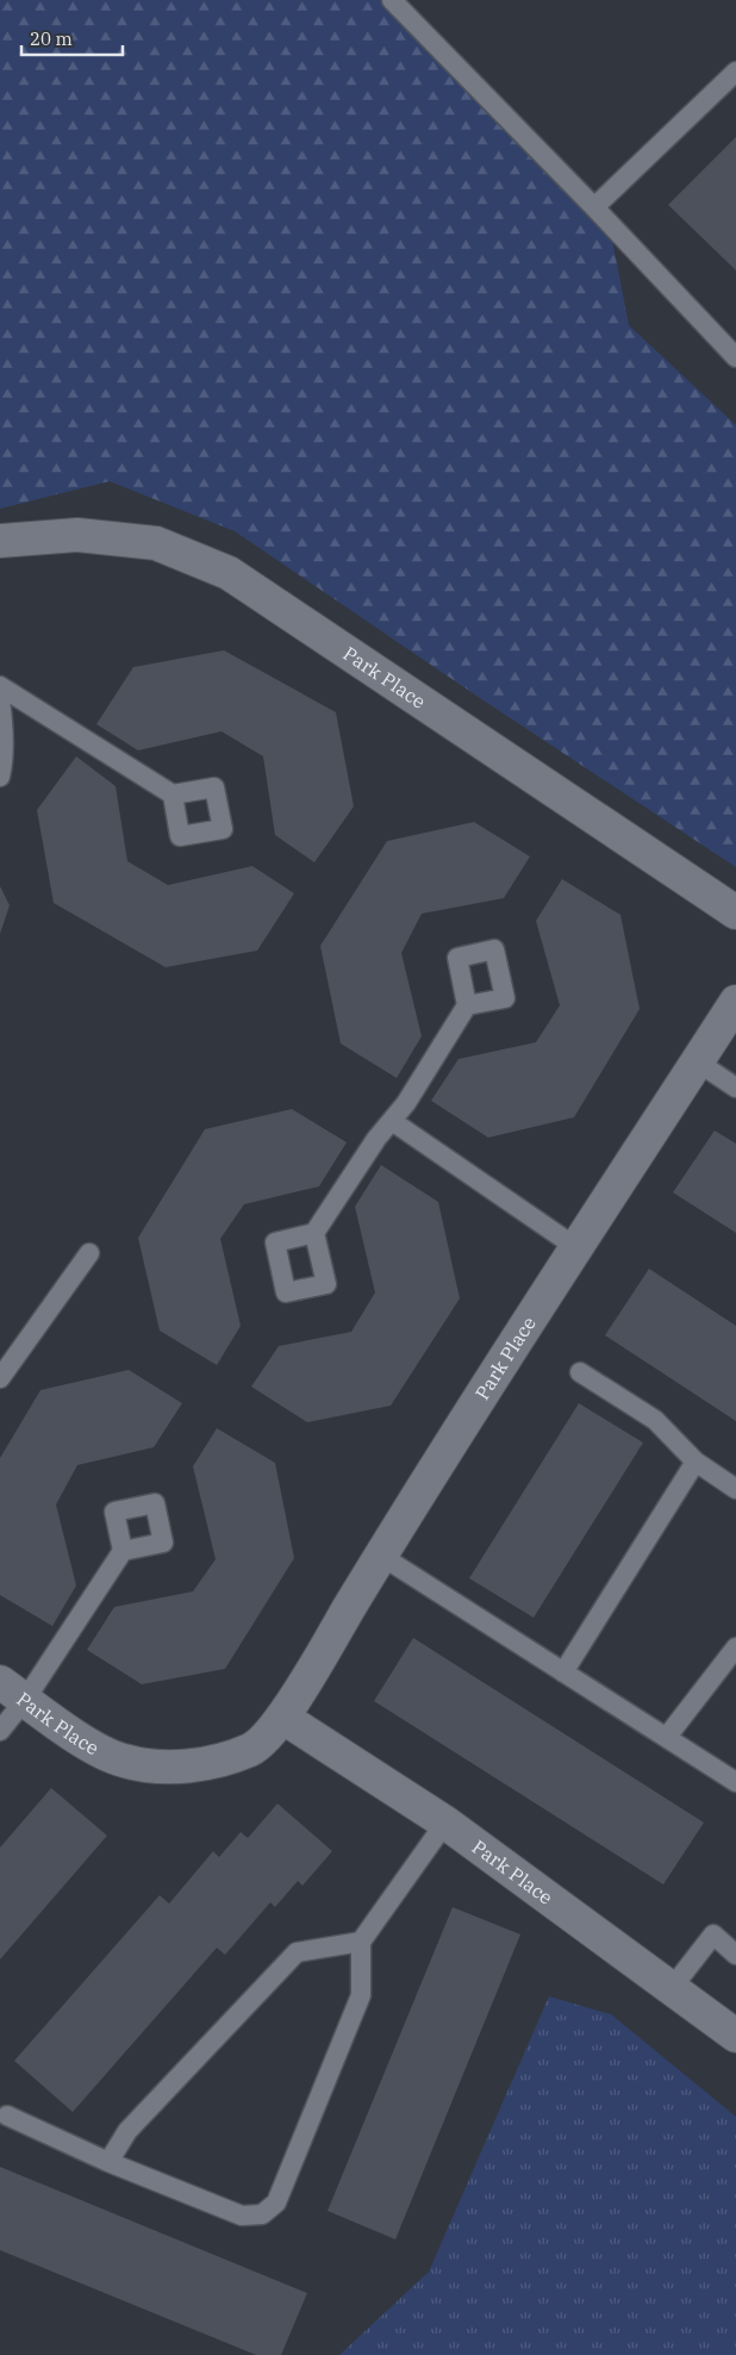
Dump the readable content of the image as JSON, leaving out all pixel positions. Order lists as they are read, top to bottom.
{
  "streets": {
    "street": ["Park Place"]
  },
  "scale_bar": "20 m"
}
